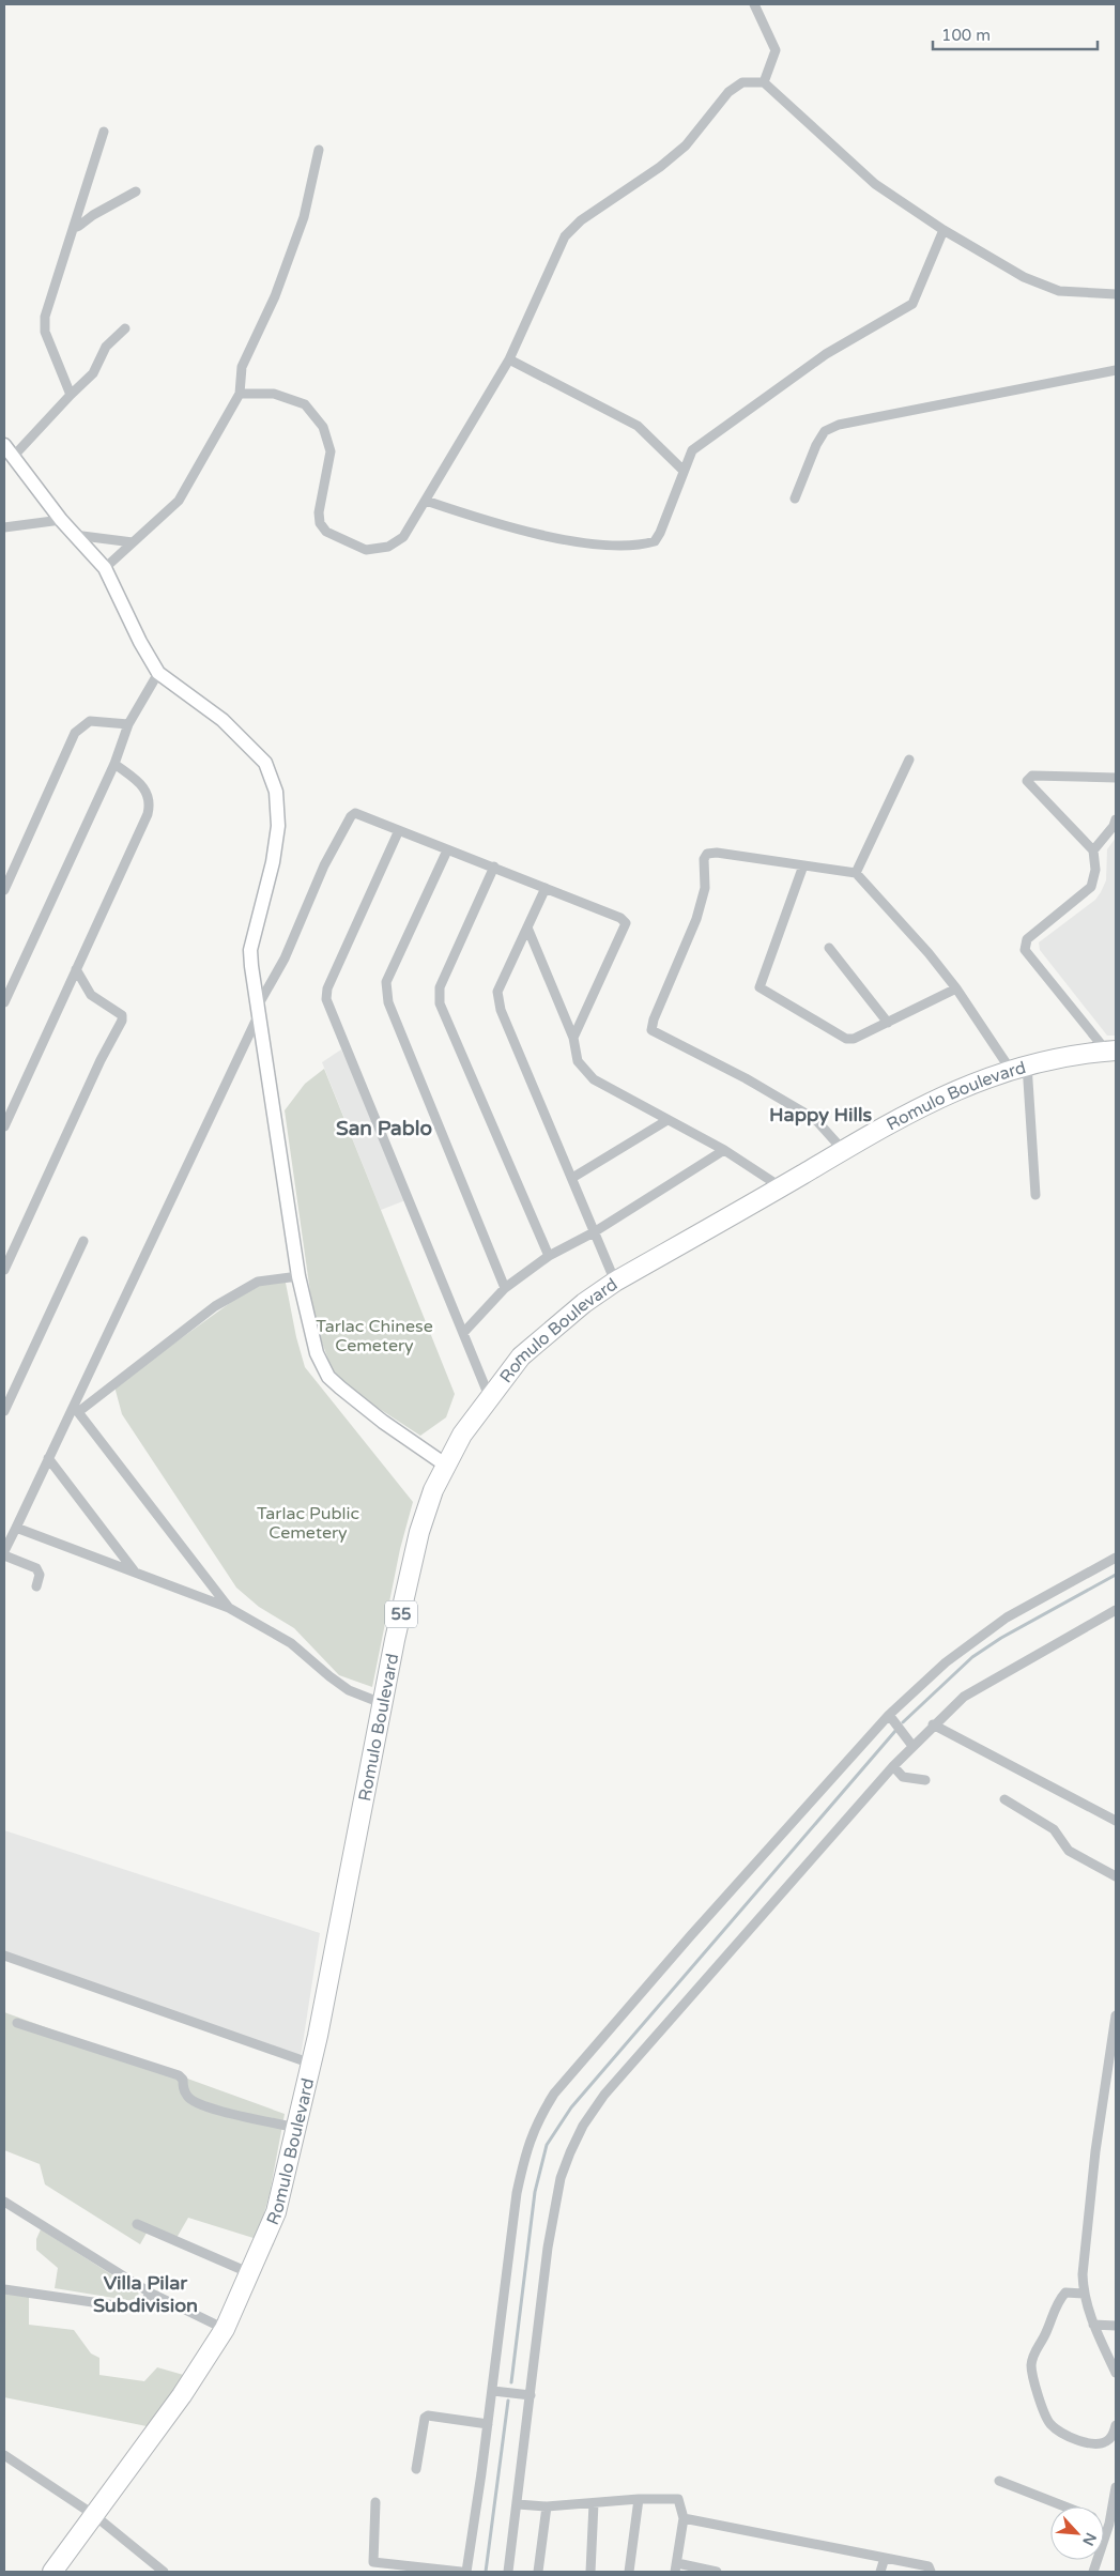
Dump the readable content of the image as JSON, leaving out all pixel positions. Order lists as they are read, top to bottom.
{
  "streets": {
    "highway": ["Romulo Boulevard", "55"]
  },
  "districts": ["Happy Hills", "San Pablo", "Villa Pilar Subdivision"],
  "parks": ["Tarlac Chinese Cemetery", "Tarlac Public Cemetery"],
  "scale_bar": "100 m",
  "north": "bottom right"
}
